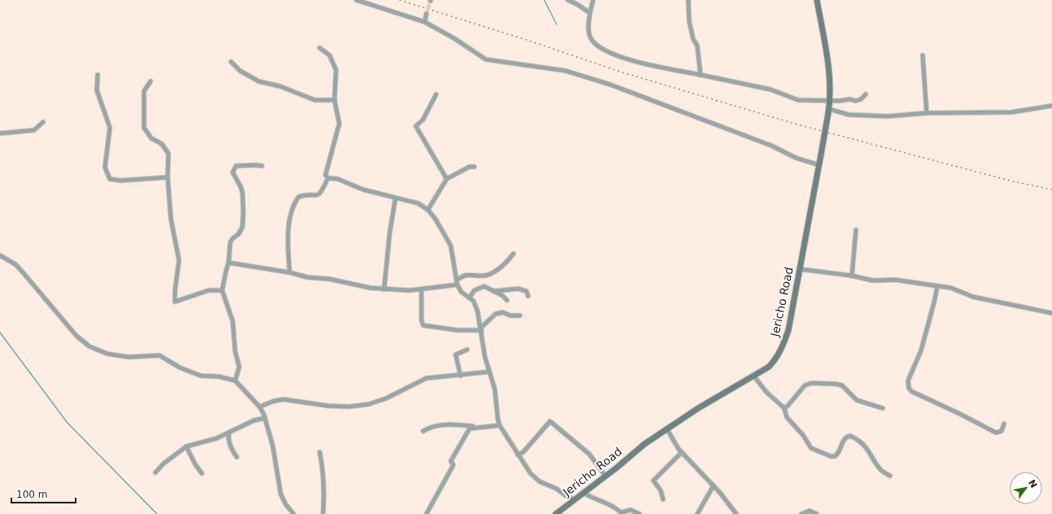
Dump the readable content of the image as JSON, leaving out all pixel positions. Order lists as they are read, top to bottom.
{
  "streets": {
    "street": ["Jericho Road"]
  },
  "scale_bar": "100 m",
  "north": "top right"
}
